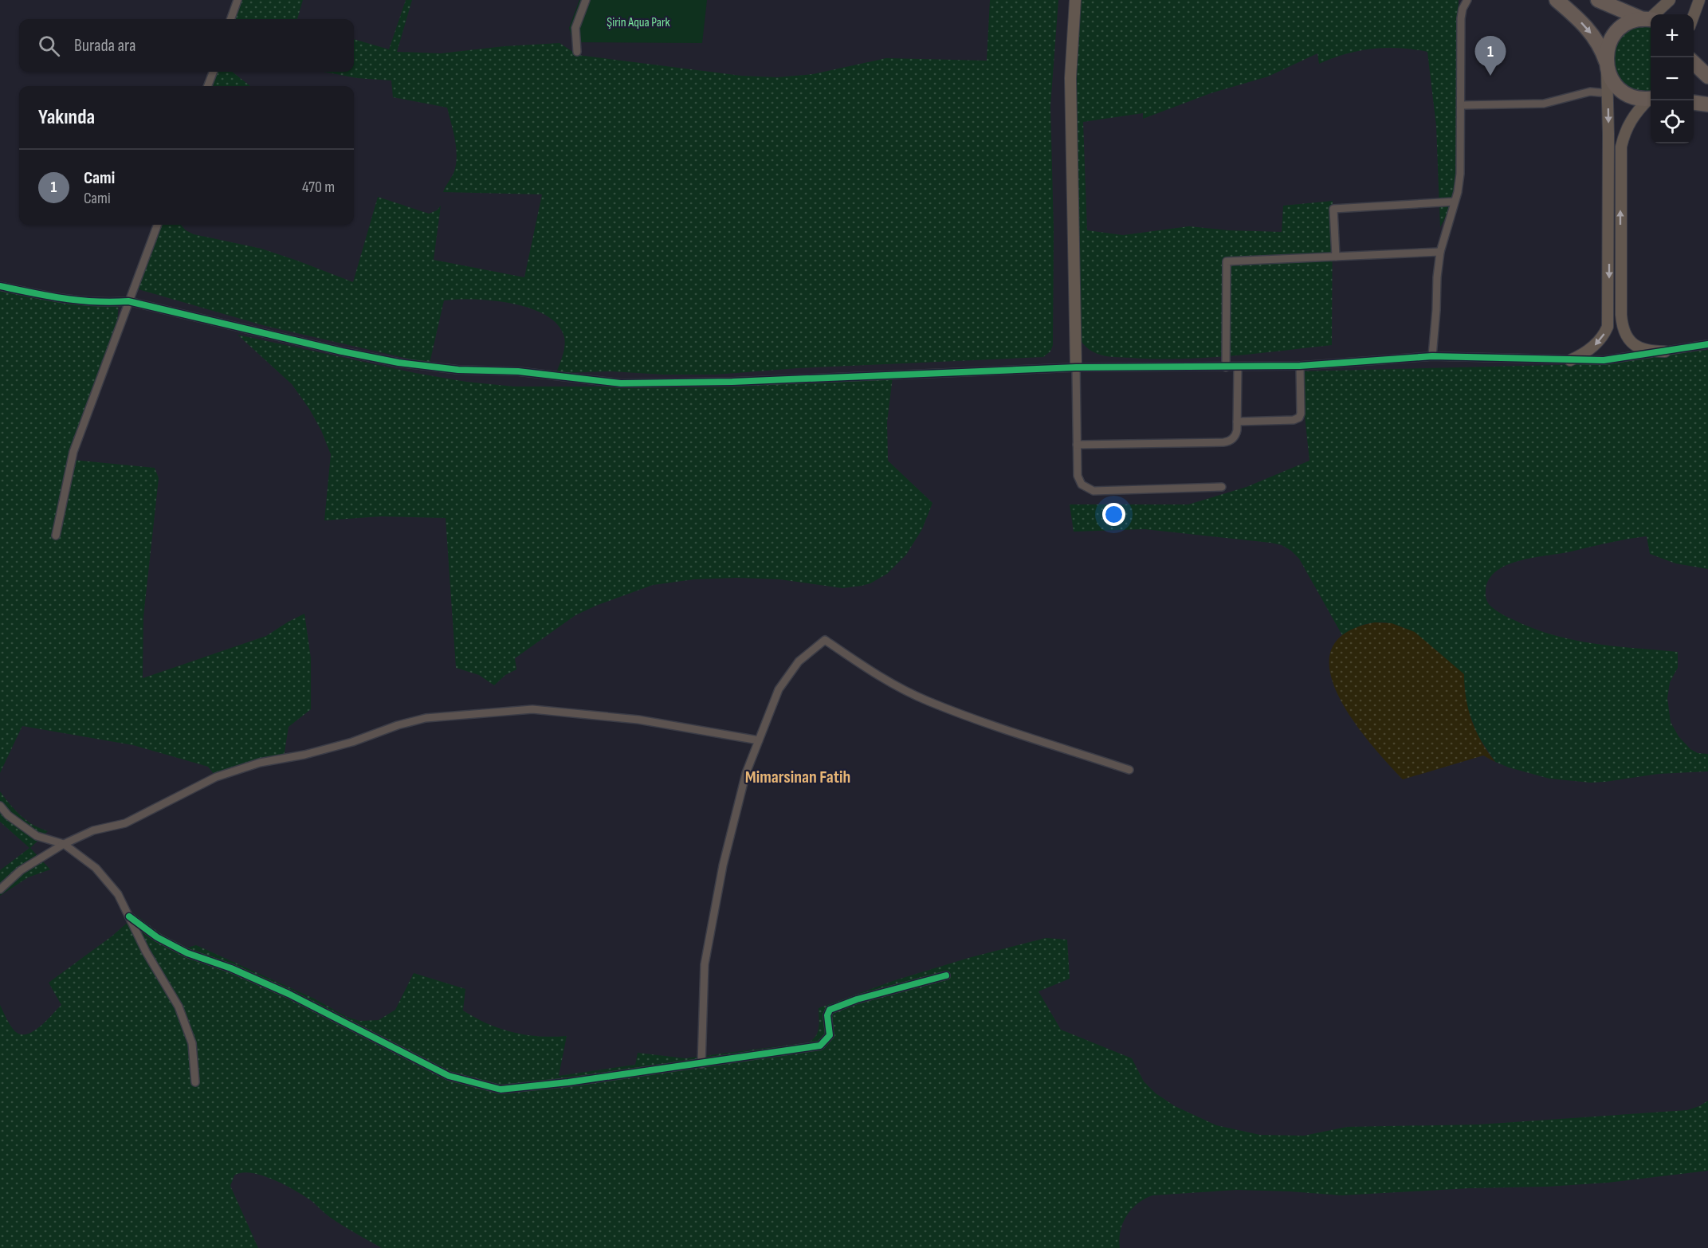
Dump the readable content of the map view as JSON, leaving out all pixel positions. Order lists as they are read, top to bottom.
{
  "districts": ["Mimarsinan Fatih"],
  "parks": ["Şirin Aqua Park"],
  "page": {
    "map_buttons": ["+", "−"],
    "search": "Burada ara",
    "pins": "1",
    "heading": "Yakında",
    "list": [
      {
        "mark": "1",
        "name": "Cami",
        "note": "Cami",
        "value": "470 m"
      }
    ]
  }
}
